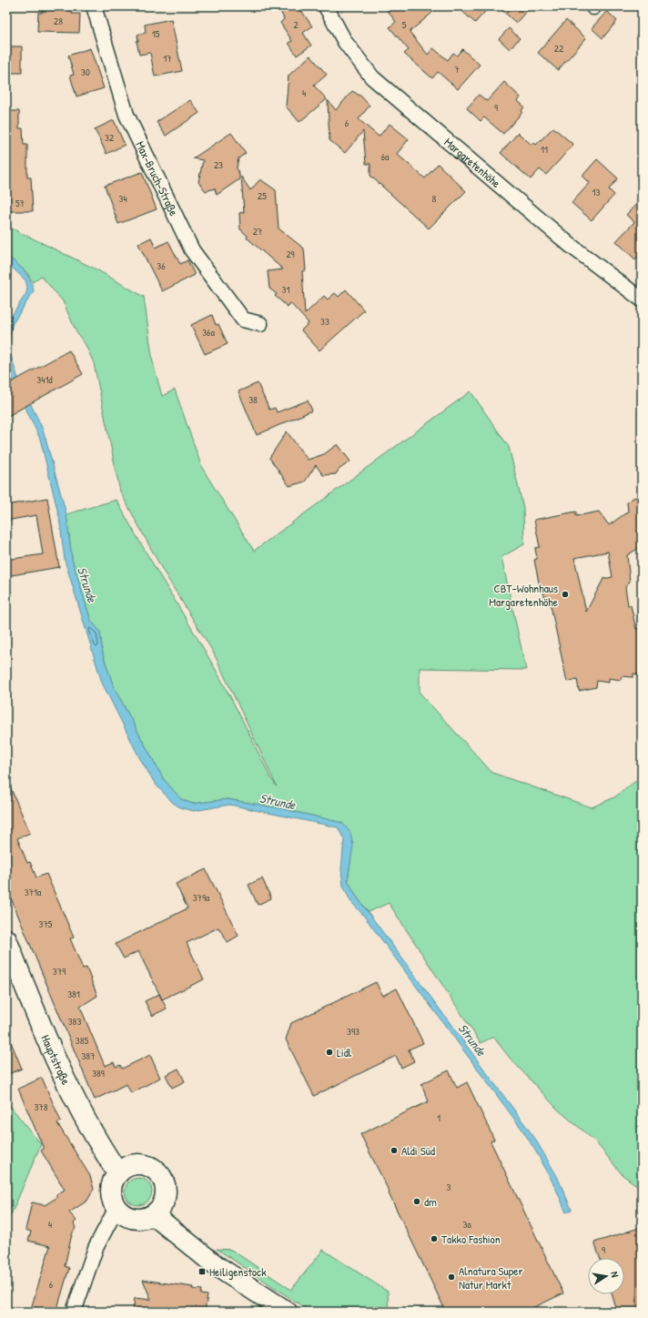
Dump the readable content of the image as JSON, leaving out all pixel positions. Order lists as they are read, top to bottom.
{
  "streets": {
    "main road": ["Hauptstraße"],
    "street": ["Margaretenhöhe", "Max-Bruch-Straße"]
  },
  "water": ["Strunde"],
  "places": {
    "other": [
      "CBT-Wohnhaus Margaretenhöhe",
      "Lidl",
      "Aldi Süd",
      "dm",
      "Takko Fashion",
      "Alnatura Super Natur Markt"
    ],
    "transit": ["Heiligenstock"]
  },
  "house_numbers": [
    "28",
    "2",
    "5",
    "15",
    "22",
    "17",
    "7",
    "30",
    "4",
    "9",
    "6",
    "32",
    "11",
    "6a",
    "23",
    "13",
    "25",
    "34",
    "8",
    "57",
    "27",
    "29",
    "36",
    "31",
    "33",
    "36a",
    "341d",
    "38",
    "371a",
    "379a",
    "375",
    "379",
    "381",
    "383",
    "393",
    "385",
    "387",
    "389",
    "378",
    "1",
    "3",
    "4",
    "3a",
    "9",
    "6"
  ],
  "north": "right"
}
